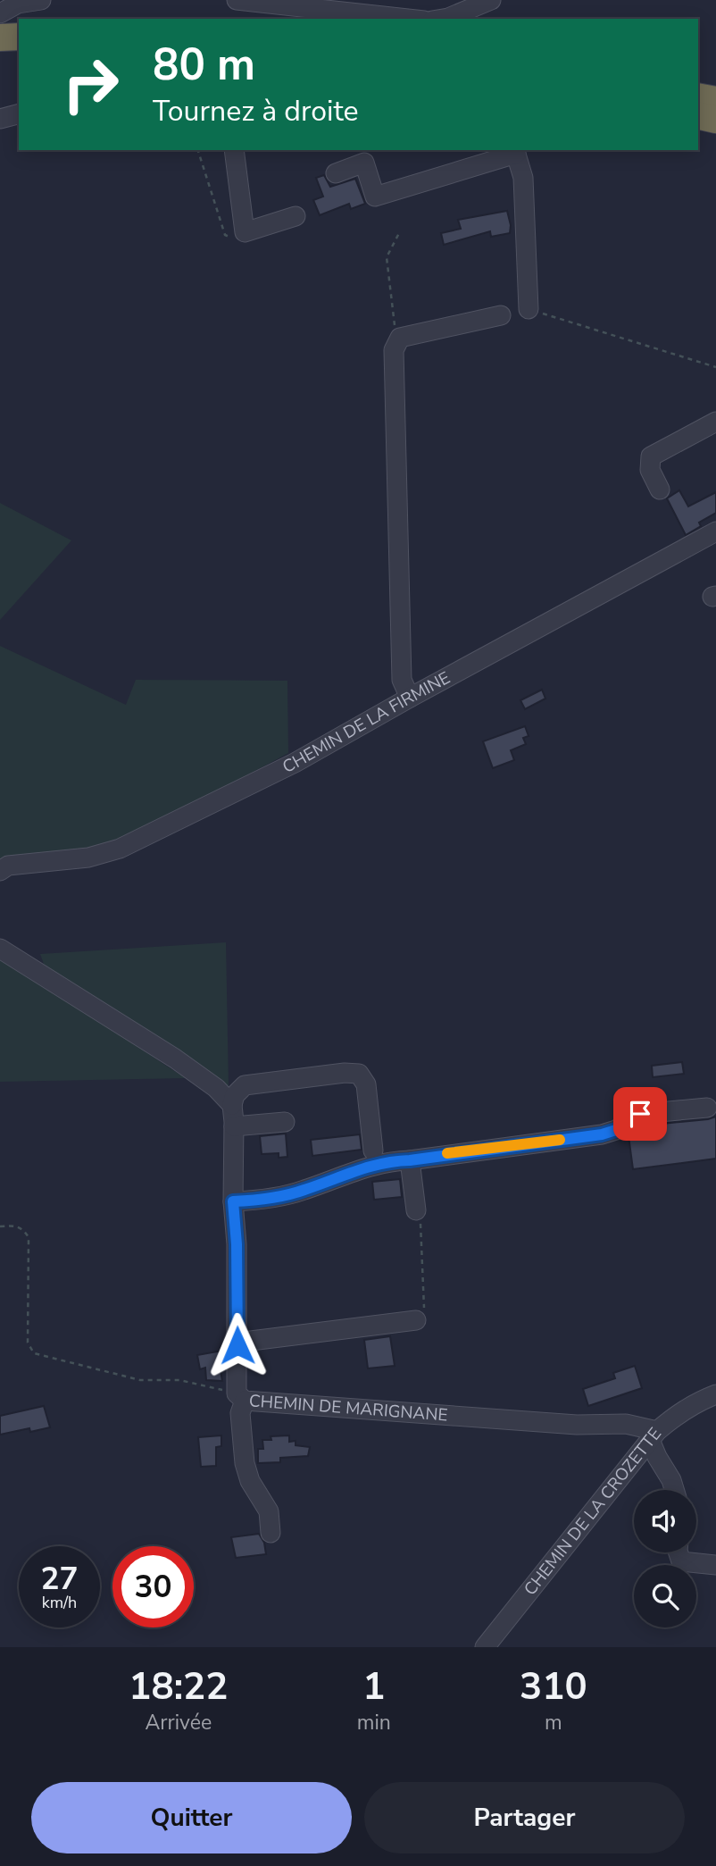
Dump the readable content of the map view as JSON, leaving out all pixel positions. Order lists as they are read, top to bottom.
{
  "streets": {
    "street": ["CHEMIN DE LA FIRMINE", "CHEMIN DE MARIGNANE", "CHEMIN DE LA CROZETTE"]
  },
  "crossings": [
    ["CHEMIN DE MARIGNANE", "CHEMIN DE LA CROZETTE"]
  ],
  "page": {
    "turn": ["80 m", "Tournez à droite"],
    "speed": "27 km/h",
    "limit": "30",
    "eta": [
      "18:22",
      "Arrivée",
      "1",
      "min",
      "310",
      "m"
    ],
    "buttons": ["Quitter", "Partager"]
  }
}
